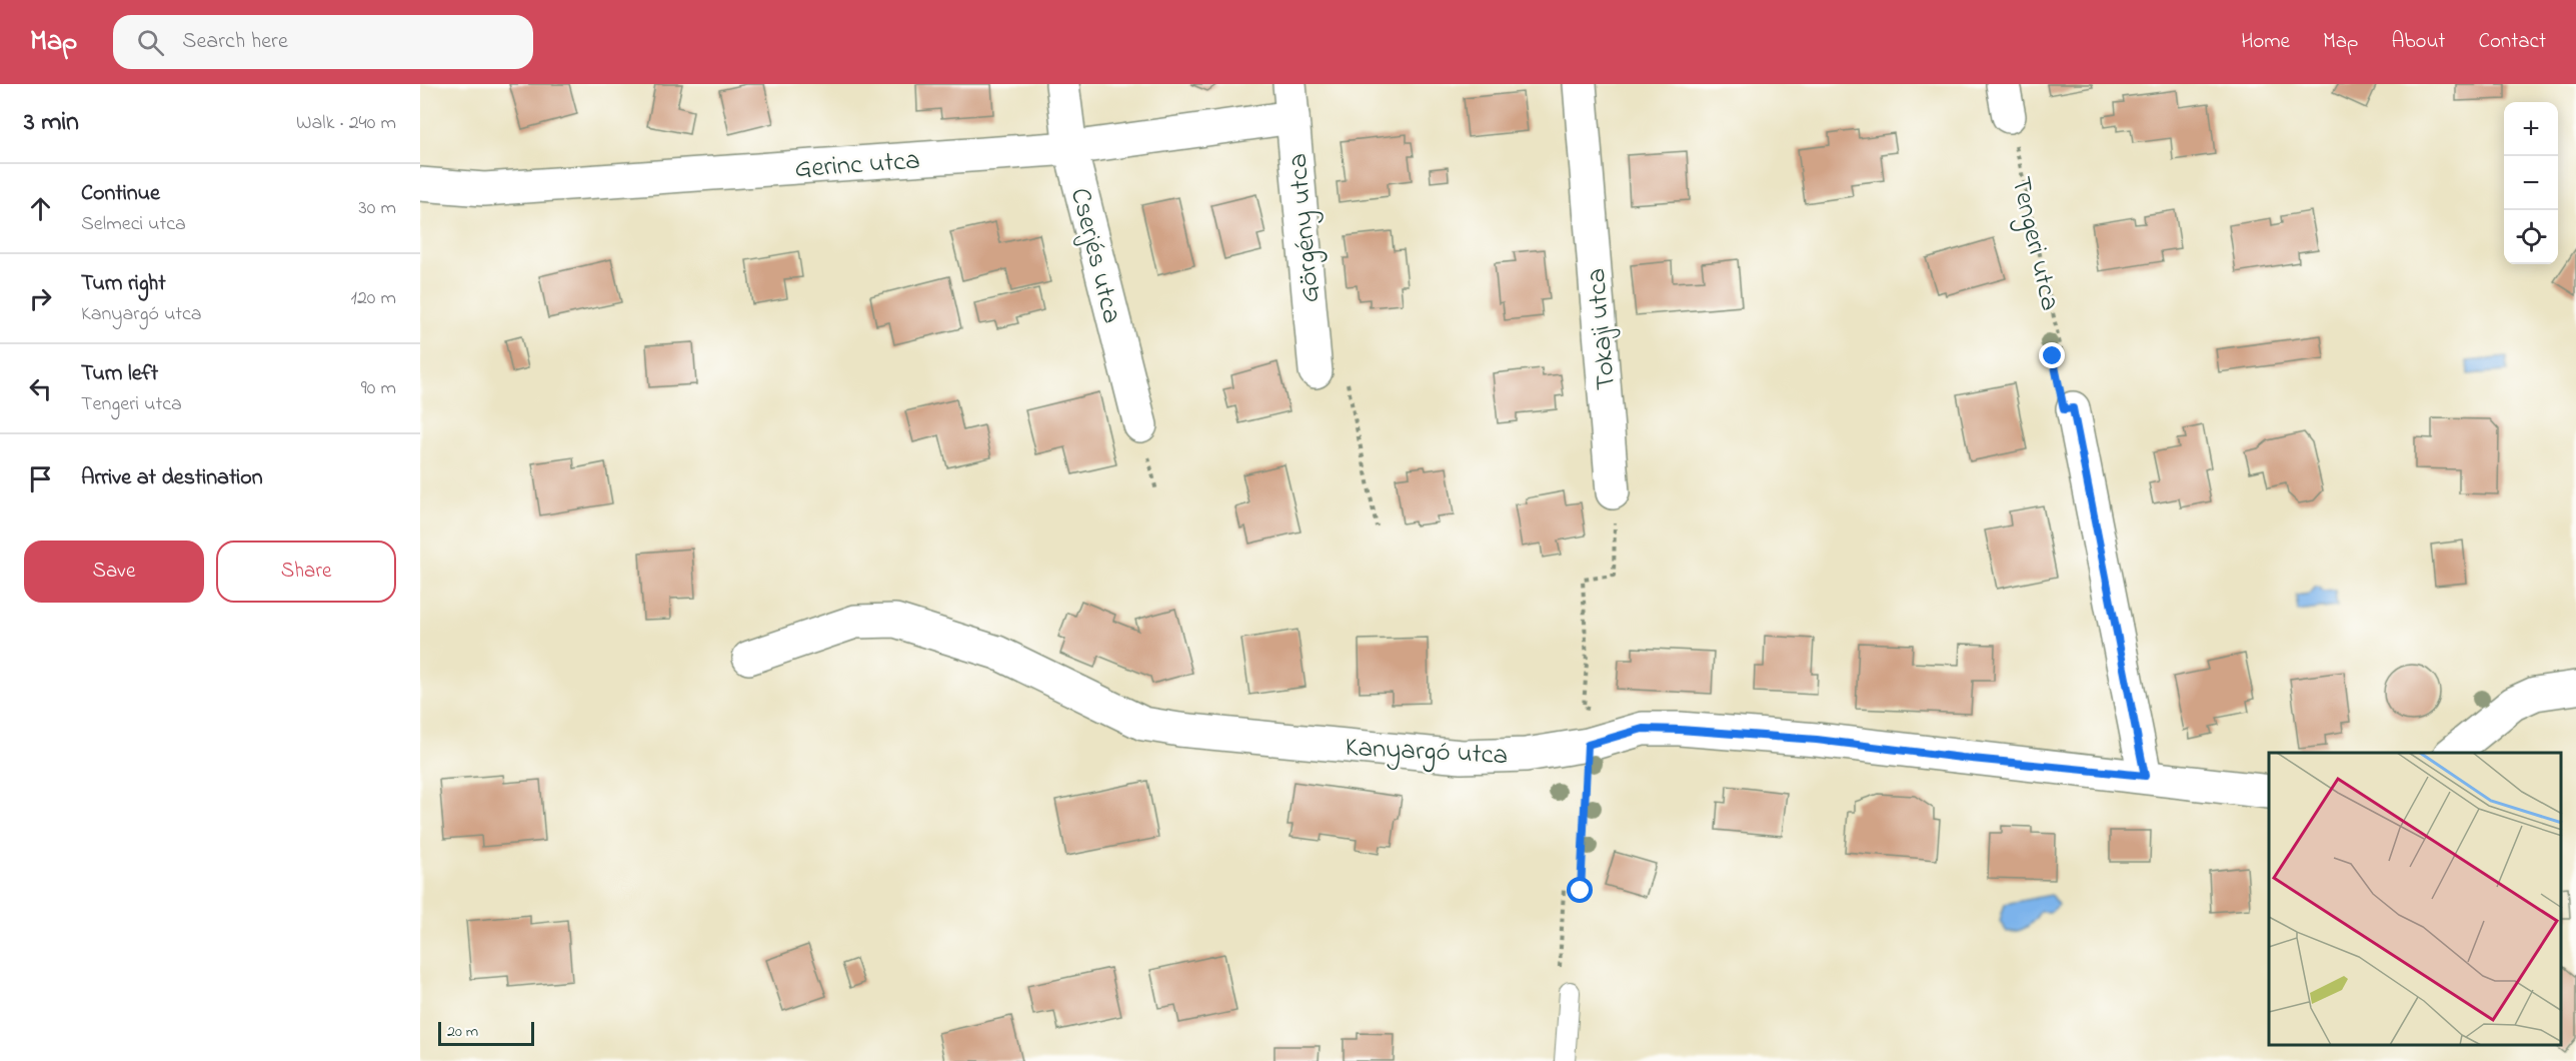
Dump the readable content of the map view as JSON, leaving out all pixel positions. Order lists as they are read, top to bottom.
{
  "streets": {
    "street": [
      "Gerinc utca",
      "Görgény utca",
      "Cserjés utca",
      "Tokaji utca",
      "Kanyargó utca"
    ],
    "path": ["Tengeri utca"]
  },
  "crossings": [
    ["Gerinc utca", "Görgény utca"],
    ["Gerinc utca", "Cserjés utca"]
  ],
  "scale_bar": "20 m",
  "page": {
    "header": "Map",
    "search": "Search here",
    "nav": [
      "Home",
      "Map",
      "About",
      "Contact"
    ],
    "heading": ["3 min", "Walk · 240 m"],
    "map_buttons": ["+", "−"],
    "list": [
      ["Continue", "Selmeci utca", "30 m"],
      ["Turn right", "Kanyargó utca", "120 m"],
      ["Turn left", "Tengeri utca", "90 m"],
      "Arrive at destination"
    ],
    "buttons": ["Save", "Share"],
    "scale": "20 m"
  }
}
